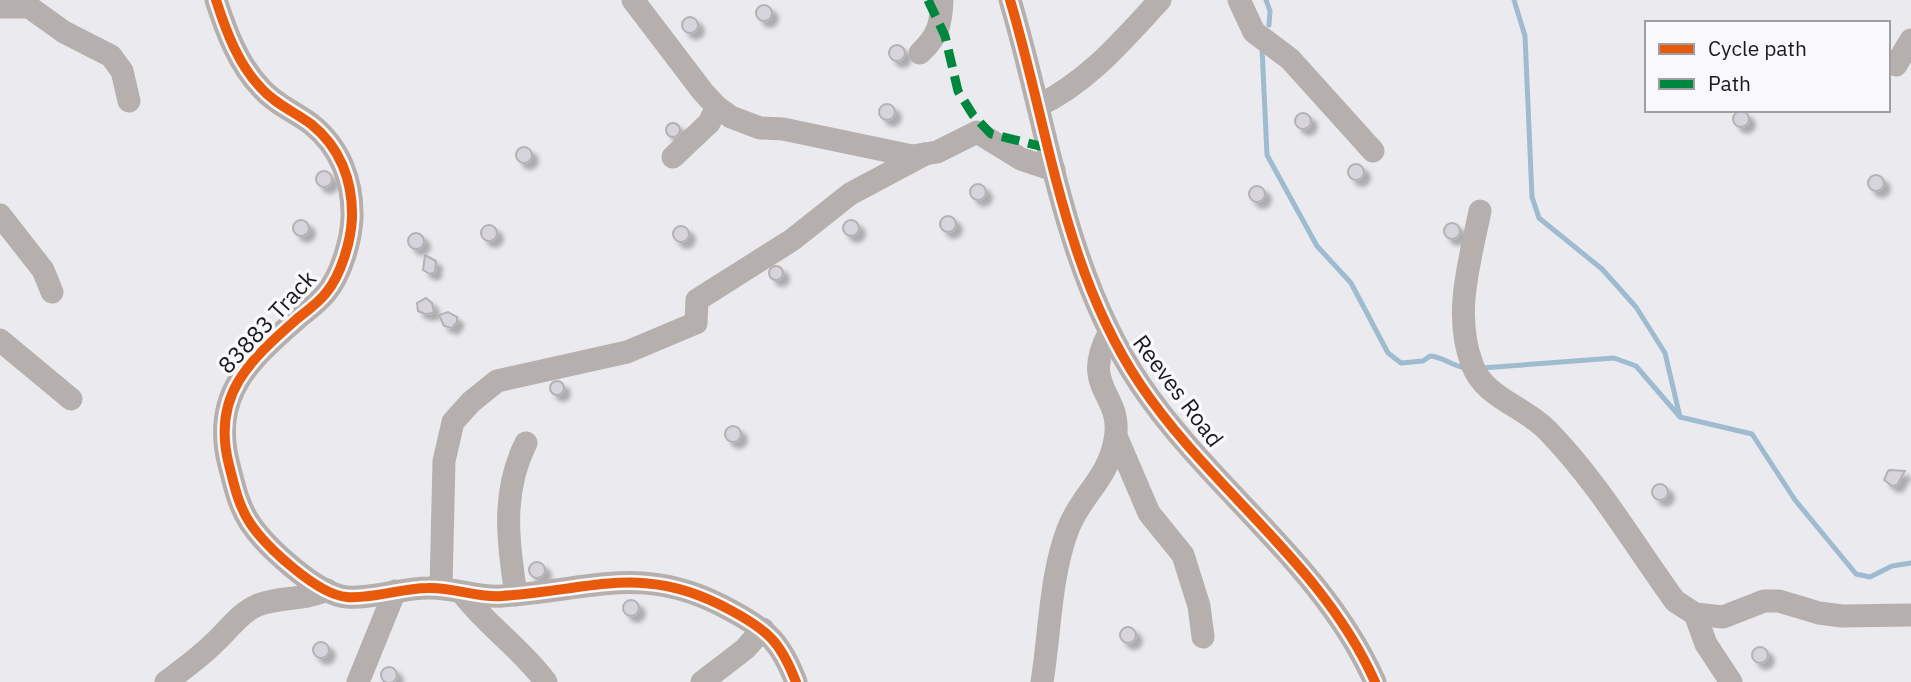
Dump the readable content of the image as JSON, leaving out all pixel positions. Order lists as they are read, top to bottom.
{
  "streets": {
    "street": ["83883 Track", "Reeves Road"]
  },
  "legend": ["Cycle path", "Path"]
}
